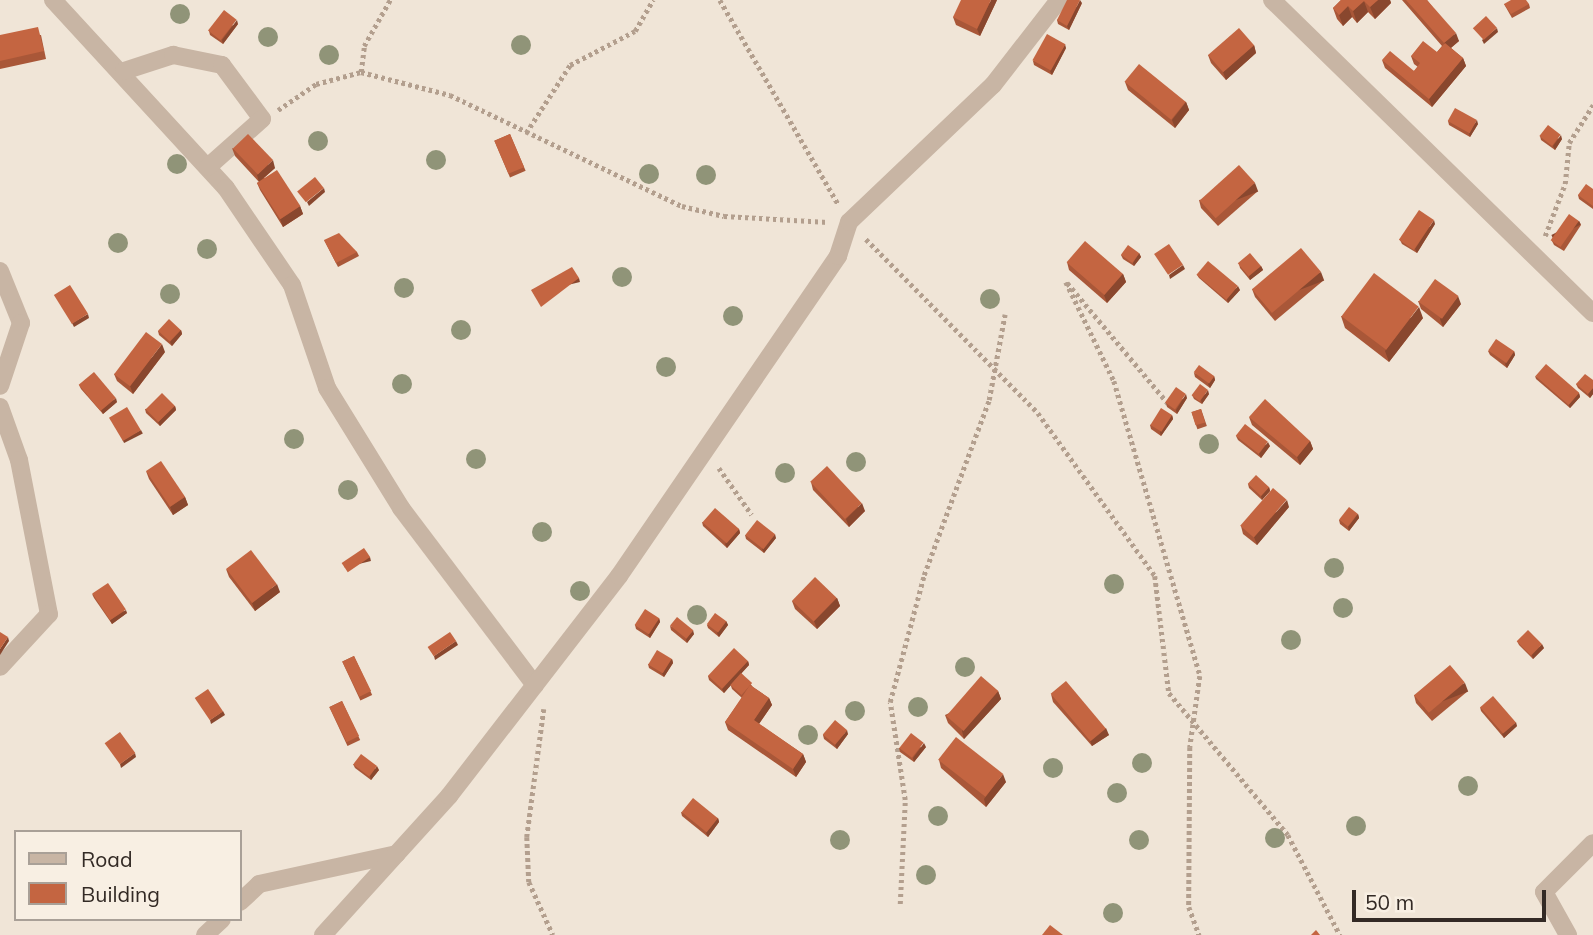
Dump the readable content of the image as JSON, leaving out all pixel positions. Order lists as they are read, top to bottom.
{
  "legend": ["Road", "Building"],
  "scale_bar": "50 m"
}
